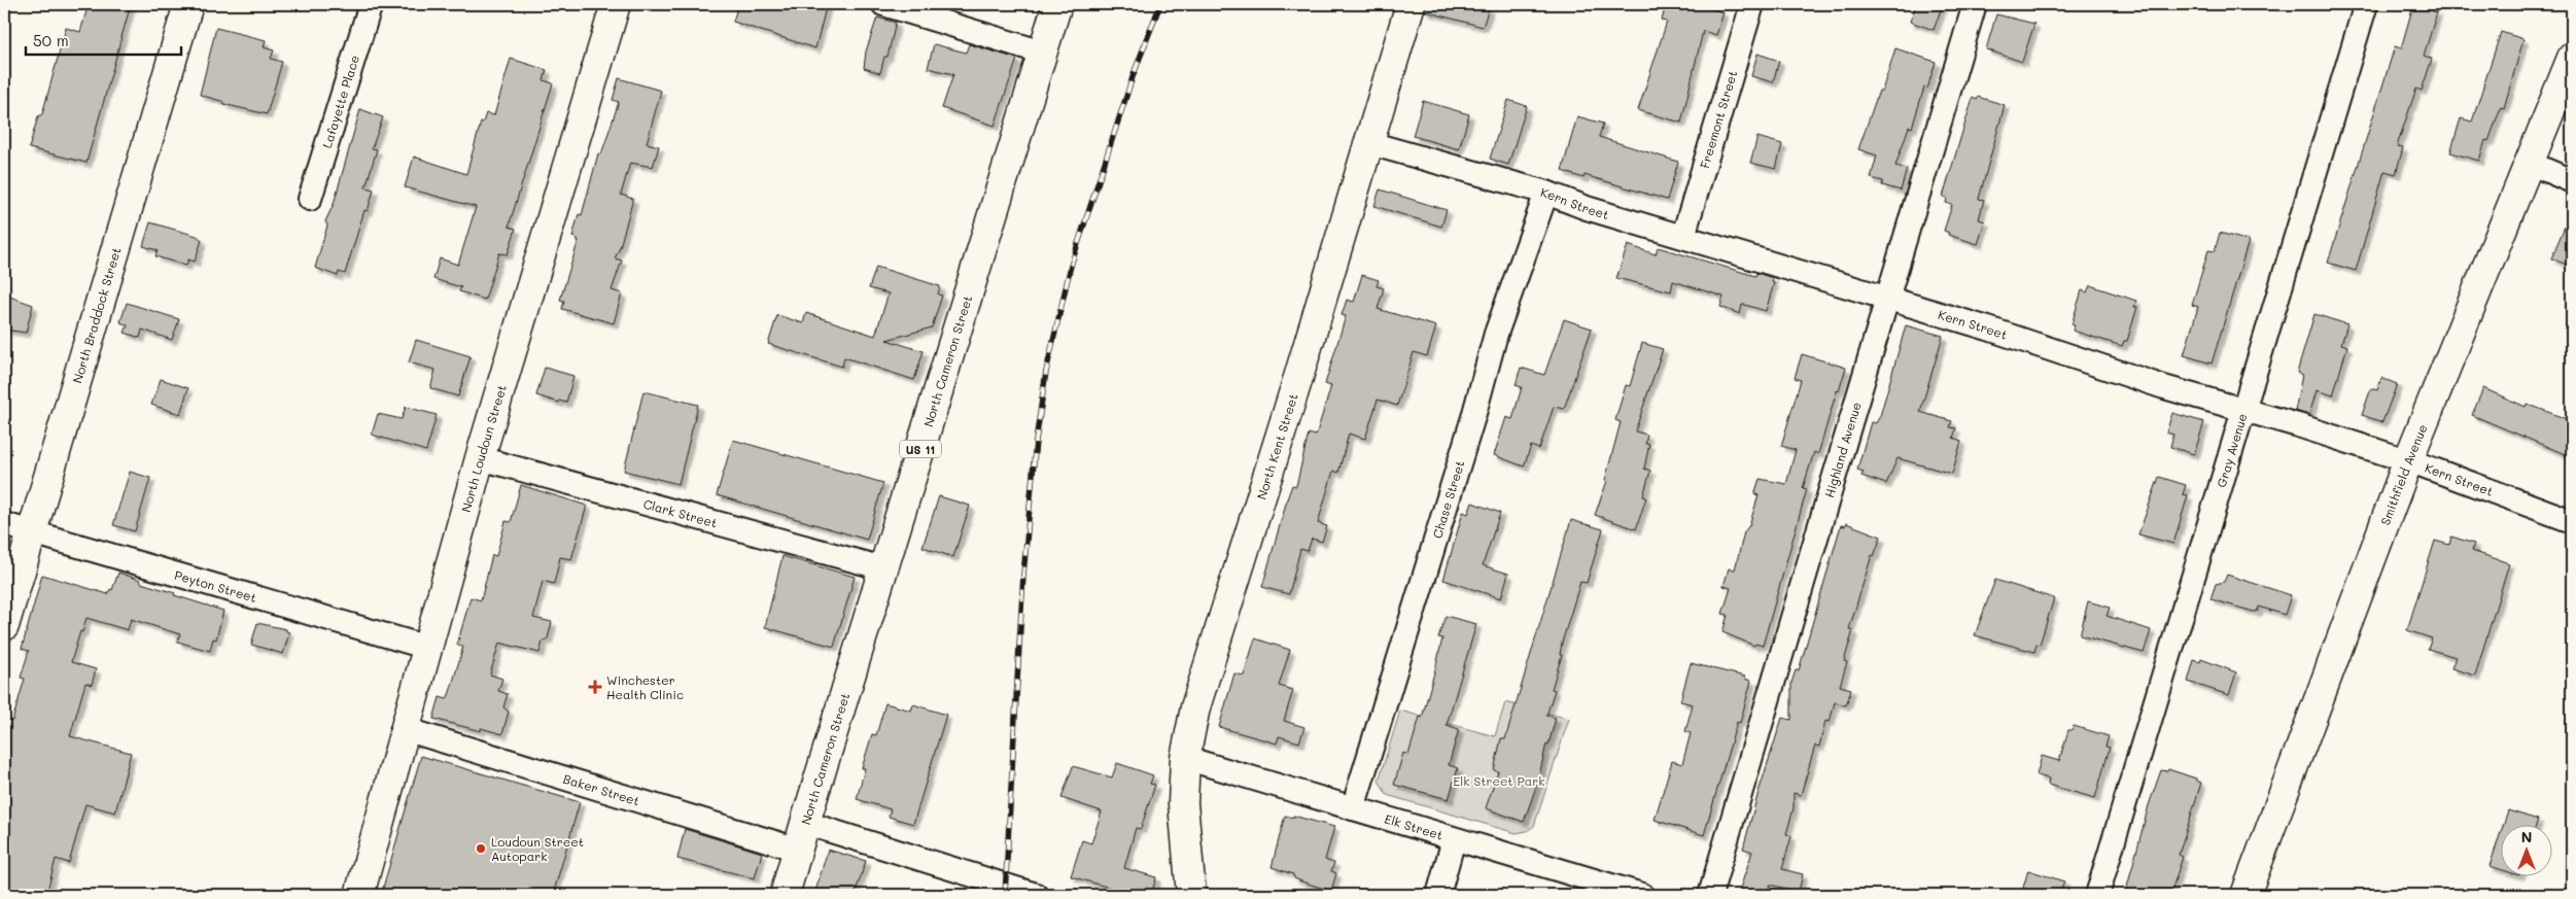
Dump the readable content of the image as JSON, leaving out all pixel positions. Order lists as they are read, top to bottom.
{
  "streets": {
    "street": [
      "Lafayette Place",
      "Freemont Street",
      "Kern Street",
      "North Braddock Street",
      "North Cameron Street",
      "North Kent Street",
      "North Loudoun Street",
      "US 11",
      "Gray Avenue",
      "Highland Avenue",
      "Smithfield Avenue",
      "Chase Street",
      "Clark Street",
      "Peyton Street",
      "Baker Street",
      "Elk Street"
    ]
  },
  "crossings": [
    ["Freemont Street", "Kern Street"],
    ["Kern Street", "North Kent Street"],
    ["Kern Street", "Gray Avenue"],
    ["Kern Street", "Highland Avenue"],
    ["Kern Street", "Smithfield Avenue"],
    ["Kern Street", "Chase Street"],
    ["North Braddock Street", "Peyton Street"],
    ["North Cameron Street", "Clark Street"],
    ["North Cameron Street", "Baker Street"],
    ["North Kent Street", "Elk Street"],
    ["North Loudoun Street", "Clark Street"],
    ["North Loudoun Street", "Peyton Street"],
    ["North Loudoun Street", "Baker Street"],
    ["Chase Street", "Elk Street"]
  ],
  "parks": ["Elk Street Park"],
  "places": {
    "health": ["Winchester Health Clinic"],
    "other": ["Loudoun Street Autopark"]
  },
  "scale_bar": "50 m",
  "north": "top"
}
